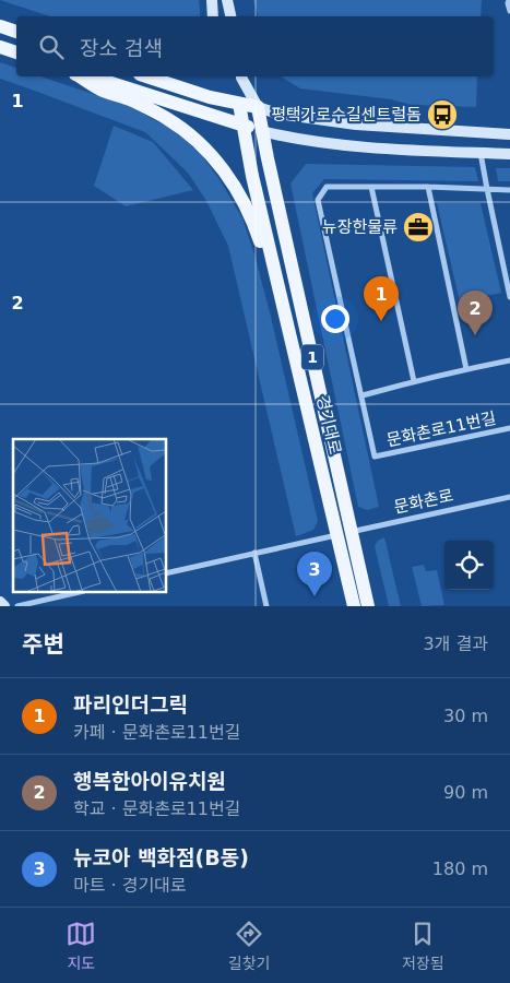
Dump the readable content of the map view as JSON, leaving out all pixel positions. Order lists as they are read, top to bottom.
{
  "streets": {
    "main road": ["1", "경기대로"],
    "street": ["문화촌로11번길", "문화촌로"]
  },
  "crossings": [
    ["경기대로", "문화촌로"]
  ],
  "places": {
    "bus stop": ["평택가로수길센트럴돔"],
    "office": ["뉴장한물류"]
  },
  "page": {
    "search": "장소 검색",
    "pins": ["1", "2", "3"],
    "heading": ["주변", "3개 결과"],
    "list": [
      {
        "mark": "1",
        "name": "파리인더그릭",
        "note": "카페 · 문화촌로11번길",
        "value": "30 m"
      },
      {
        "mark": "2",
        "name": "행복한아이유치원",
        "note": "학교 · 문화촌로11번길",
        "value": "90 m"
      },
      {
        "mark": "3",
        "name": "뉴코아 백화점(B동)",
        "note": "마트 · 경기대로",
        "value": "180 m"
      }
    ],
    "nav": ["지도", "길찾기", "저장됨"]
  },
  "grid": {
    "rows": ["1", "2"]
  }
}
